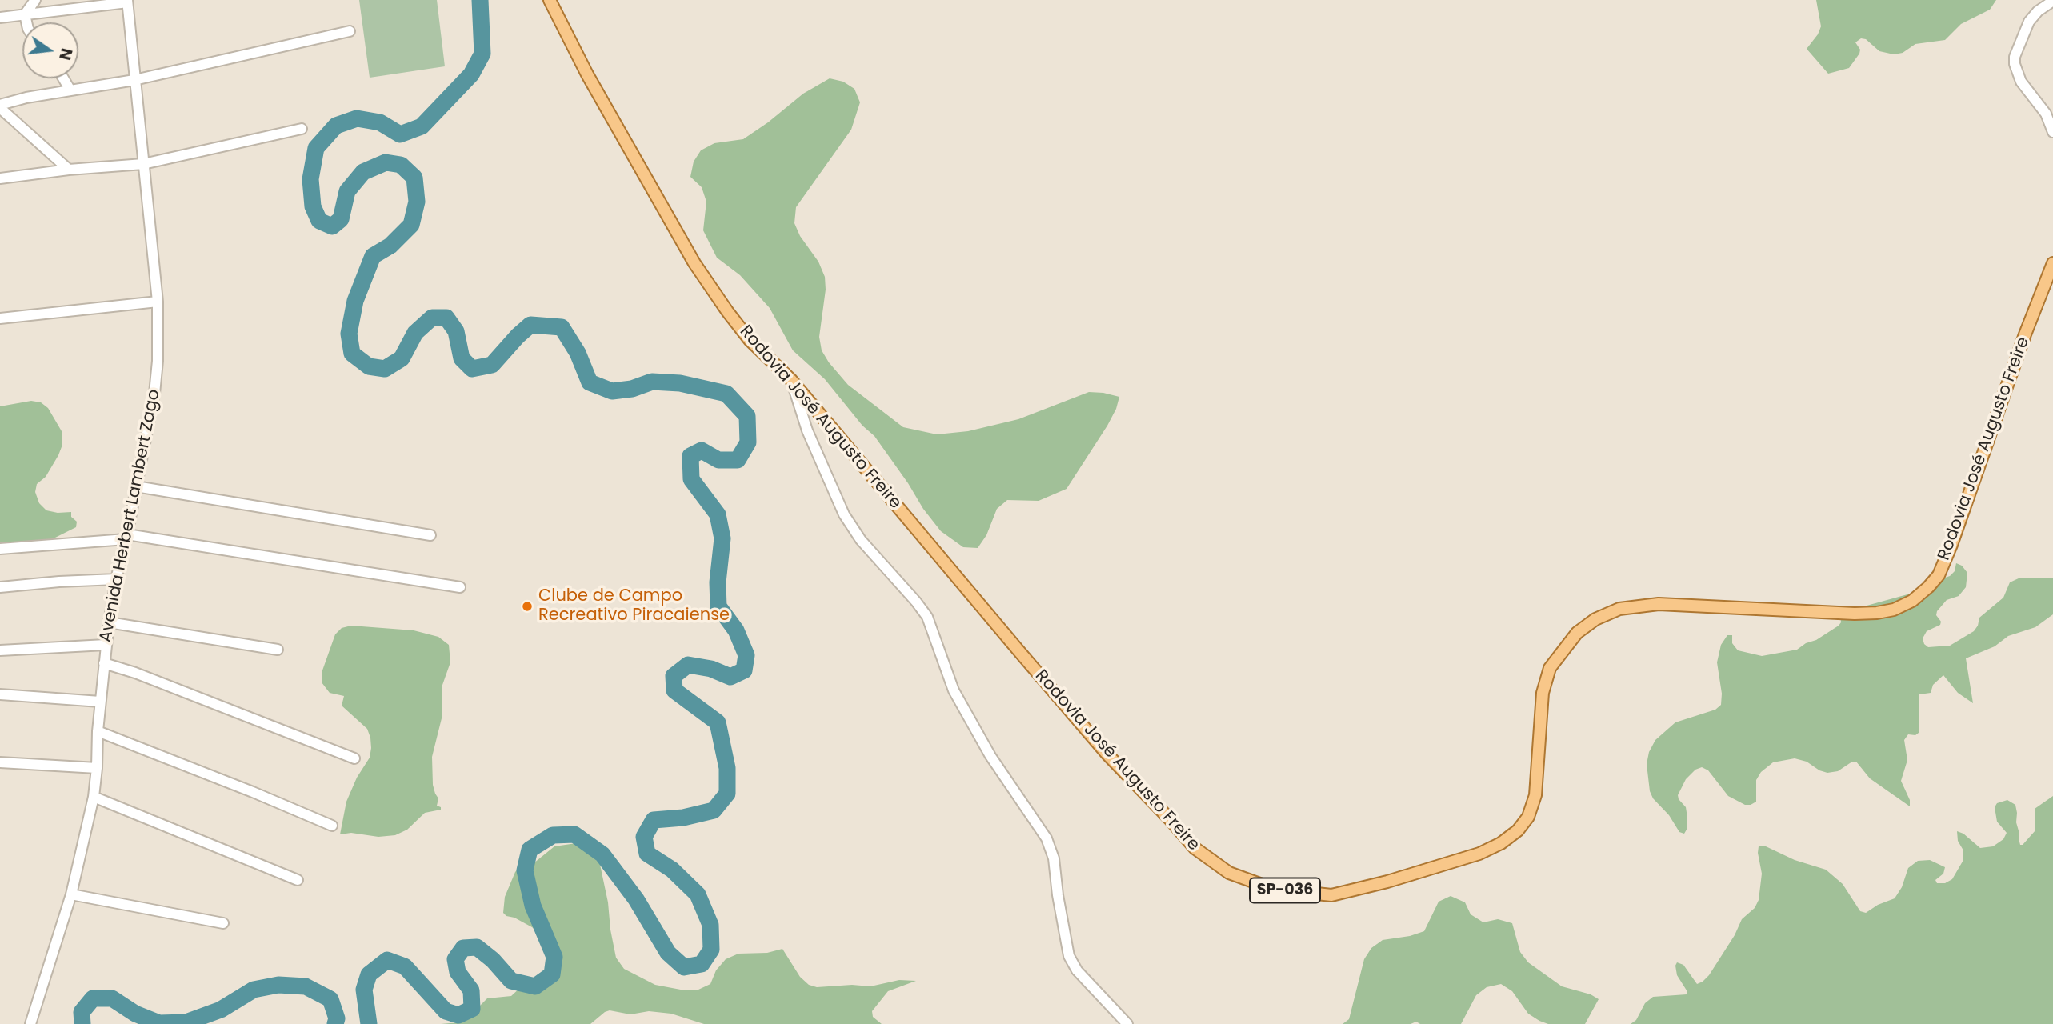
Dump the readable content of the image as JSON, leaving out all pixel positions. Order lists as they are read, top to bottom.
{
  "streets": {
    "main road": ["Rodovia José Augusto Freire", "SP-036"],
    "street": ["Avenida Herbert Lambert Zago"]
  },
  "places": ["Clube de Campo Recreativo Piracaiense"],
  "north": "right"
}
